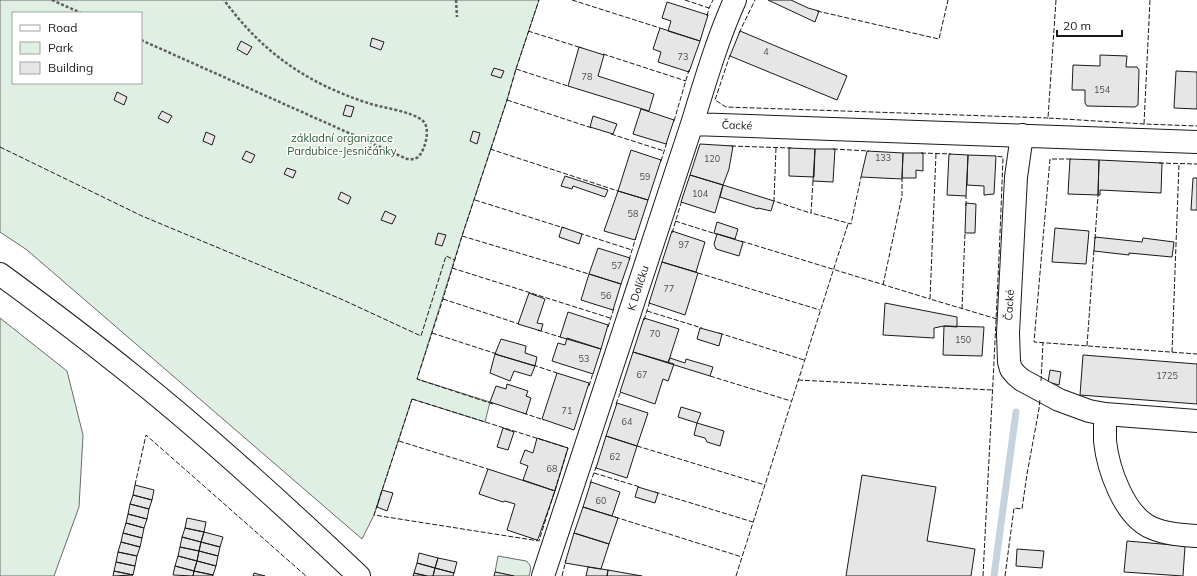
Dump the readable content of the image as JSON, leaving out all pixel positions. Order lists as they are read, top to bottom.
{
  "streets": {
    "street": ["Čacké", "K Dolíčku"]
  },
  "crossings": [
    ["Čacké", "K Dolíčku"]
  ],
  "parks": ["základní organizace Pardubice-Jesničánky"],
  "house_numbers": [
    "4",
    "73",
    "78",
    "154",
    "133",
    "120",
    "59",
    "104",
    "58",
    "97",
    "57",
    "77",
    "56",
    "70",
    "150",
    "53",
    "67",
    "1725",
    "71",
    "64",
    "62",
    "68",
    "60"
  ],
  "legend": ["Road", "Park", "Building"],
  "scale_bar": "20 m"
}
